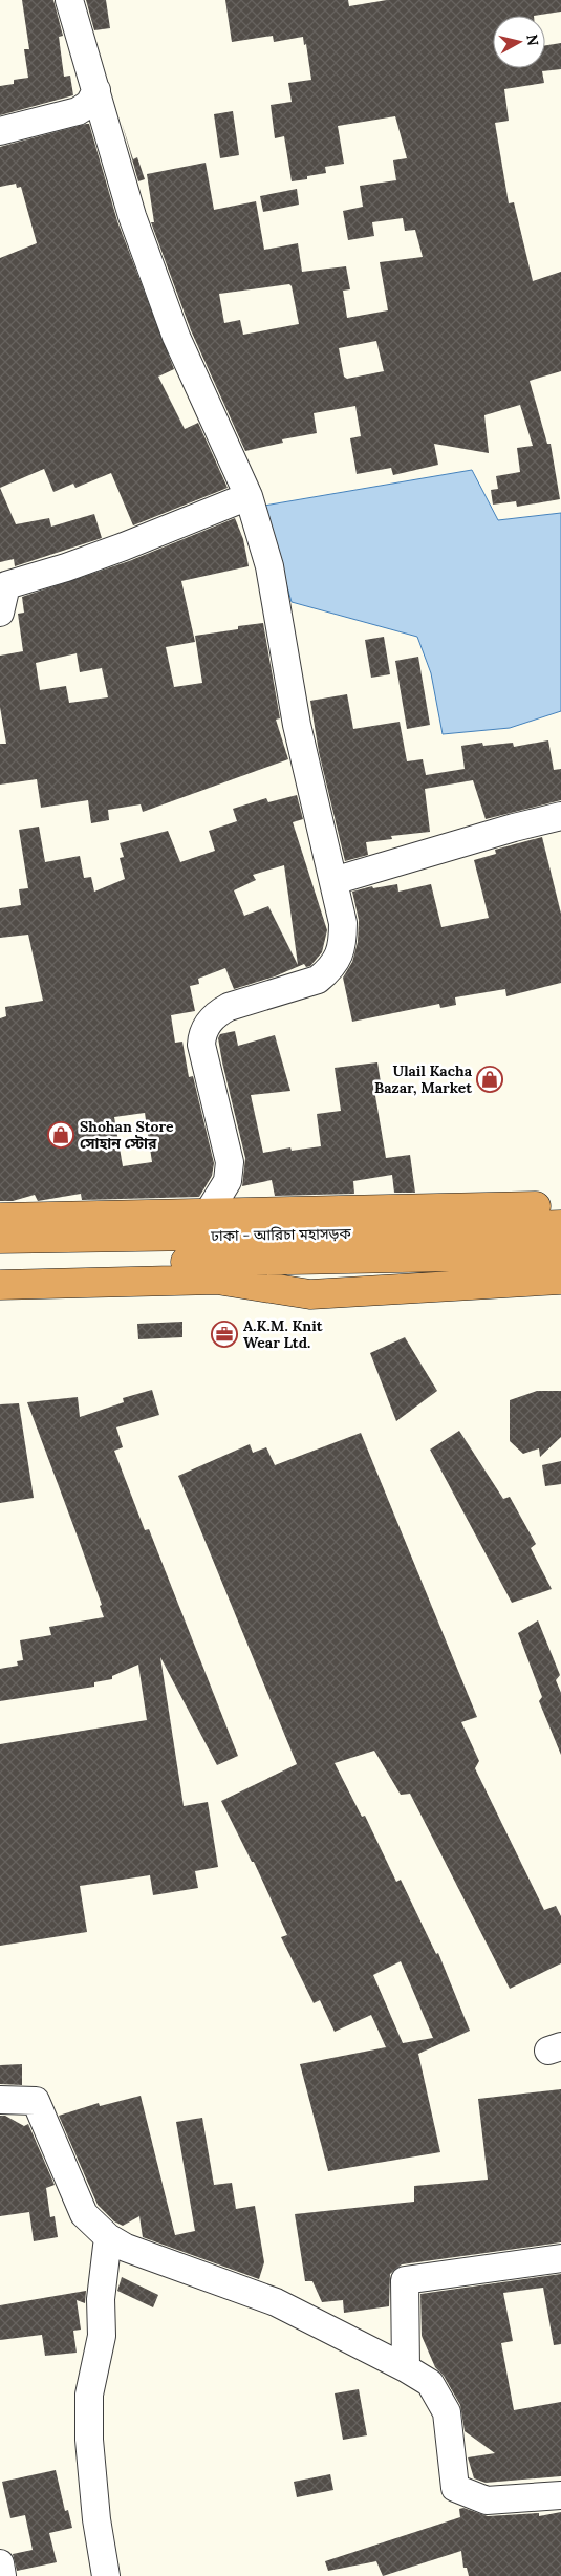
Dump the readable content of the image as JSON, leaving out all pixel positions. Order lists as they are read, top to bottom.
{
  "streets": {
    "highway": ["ঢাকা - আরিচা মহাসড়ক"]
  },
  "places": {
    "shop": ["Ulail Kacha Bazar, Market", "Shohan Store সোহান স্টোর"],
    "office": ["A.K.M. Knit Wear Ltd."]
  },
  "north": "right"
}
